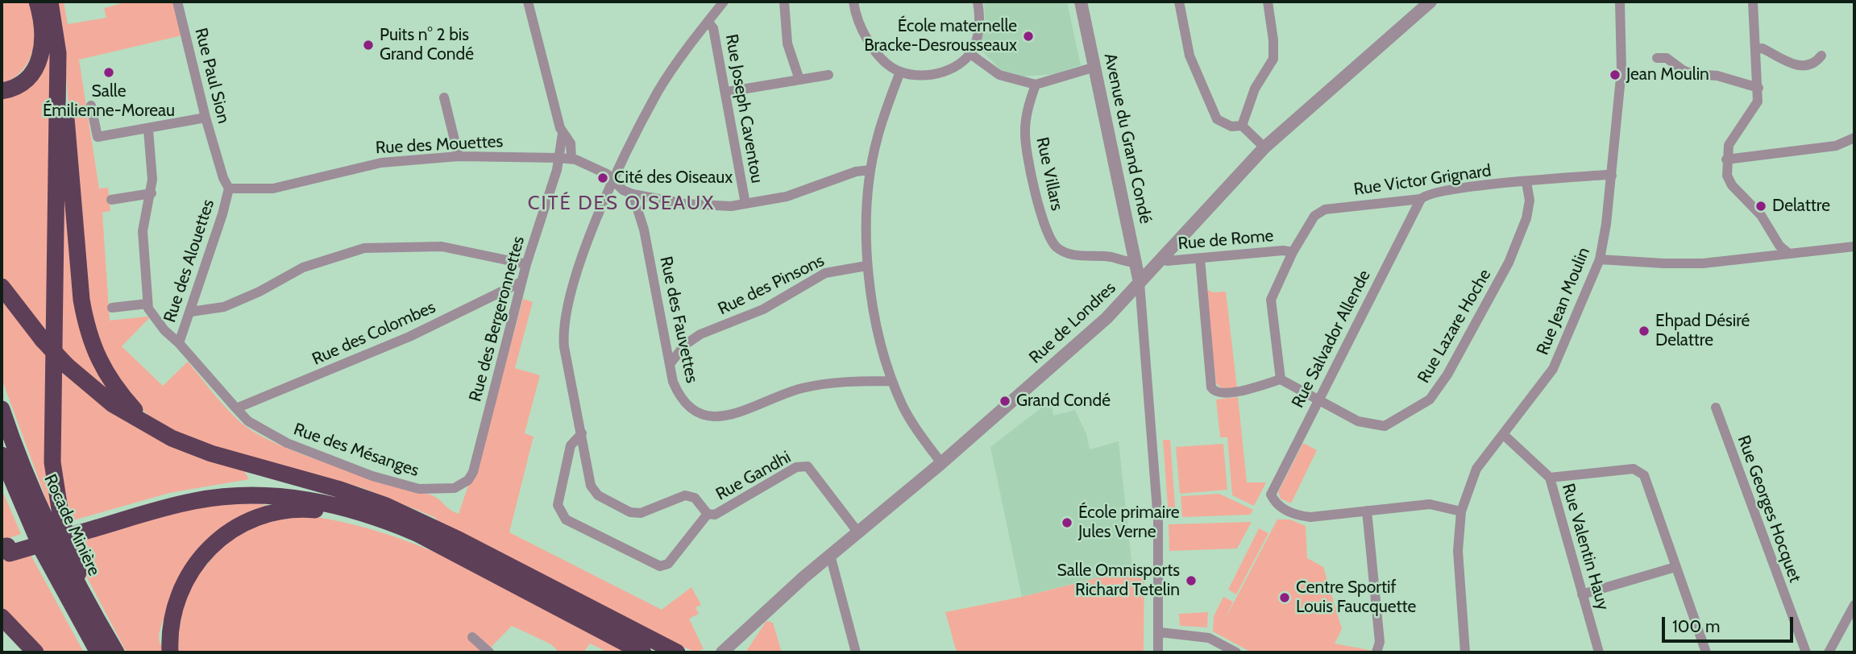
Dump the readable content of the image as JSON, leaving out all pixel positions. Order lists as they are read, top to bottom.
{
  "streets": {
    "highway": ["Rocade Minière"],
    "street": [
      "Rue Paul Sion",
      "Rue Joseph Caventou",
      "Avenue du Grand Condé",
      "Rue des Mouettes",
      "Rue Villars",
      "Rue Victor Grignard",
      "Rue de Rome",
      "Rue des Alouettes",
      "Rue des Pinsons",
      "Rue Jean Moulin",
      "Rue des Bergeronnettes",
      "Rue des Fauvettes",
      "Rue de Londres",
      "Rue Lazare Hoche",
      "Rue des Colombes",
      "Rue Salvador Allende",
      "Rue des Mésanges",
      "Rue Gandhi",
      "Rue Georges Hocquet",
      "Rue Valentin Hauy"
    ]
  },
  "crossings": [
    ["Rue Paul Sion", "Rue des Alouettes"],
    ["Rue Joseph Caventou", "Rue Gandhi"],
    ["Avenue du Grand Condé", "Rue Villars"],
    ["Avenue du Grand Condé", "Rue de Londres"],
    ["Rue des Mouettes", "Rue des Alouettes"],
    ["Rue des Mouettes", "Rue des Bergeronnettes"],
    ["Rue des Mouettes", "Rue des Fauvettes"],
    ["Rue des Mouettes", "Rue Gandhi"],
    ["Rue Victor Grignard", "Rue de Rome"],
    ["Rue Victor Grignard", "Rue Jean Moulin"],
    ["Rue Victor Grignard", "Rue Lazare Hoche"],
    ["Rue Victor Grignard", "Rue Salvador Allende"],
    ["Rue de Rome", "Rue de Londres"],
    ["Rue des Alouettes", "Rue des Mésanges"],
    ["Rue des Pinsons", "Rue des Fauvettes"],
    ["Rue Jean Moulin", "Rue Valentin Hauy"],
    ["Rue des Bergeronnettes", "Rue des Colombes"],
    ["Rue des Bergeronnettes", "Rue des Mésanges"],
    ["Rue de Londres", "Rue Gandhi"],
    ["Rue Lazare Hoche", "Rue Salvador Allende"],
    ["Rue des Colombes", "Rue des Mésanges"]
  ],
  "districts": ["CITÉ DES OISEAUX"],
  "places": [
    "École maternelle Bracke-Desrousseaux",
    "Puits n° 2 bis Grand Condé",
    "Salle Émilienne-Moreau",
    "Jean Moulin",
    "Cité des Oiseaux",
    "Delattre",
    "Ehpad Désiré Delattre",
    "Grand Condé",
    "École primaire Jules Verne",
    "Salle Omnisports Richard Tetelin",
    "Centre Sportif Louis Faucquette"
  ],
  "scale_bar": "100 m"
}
